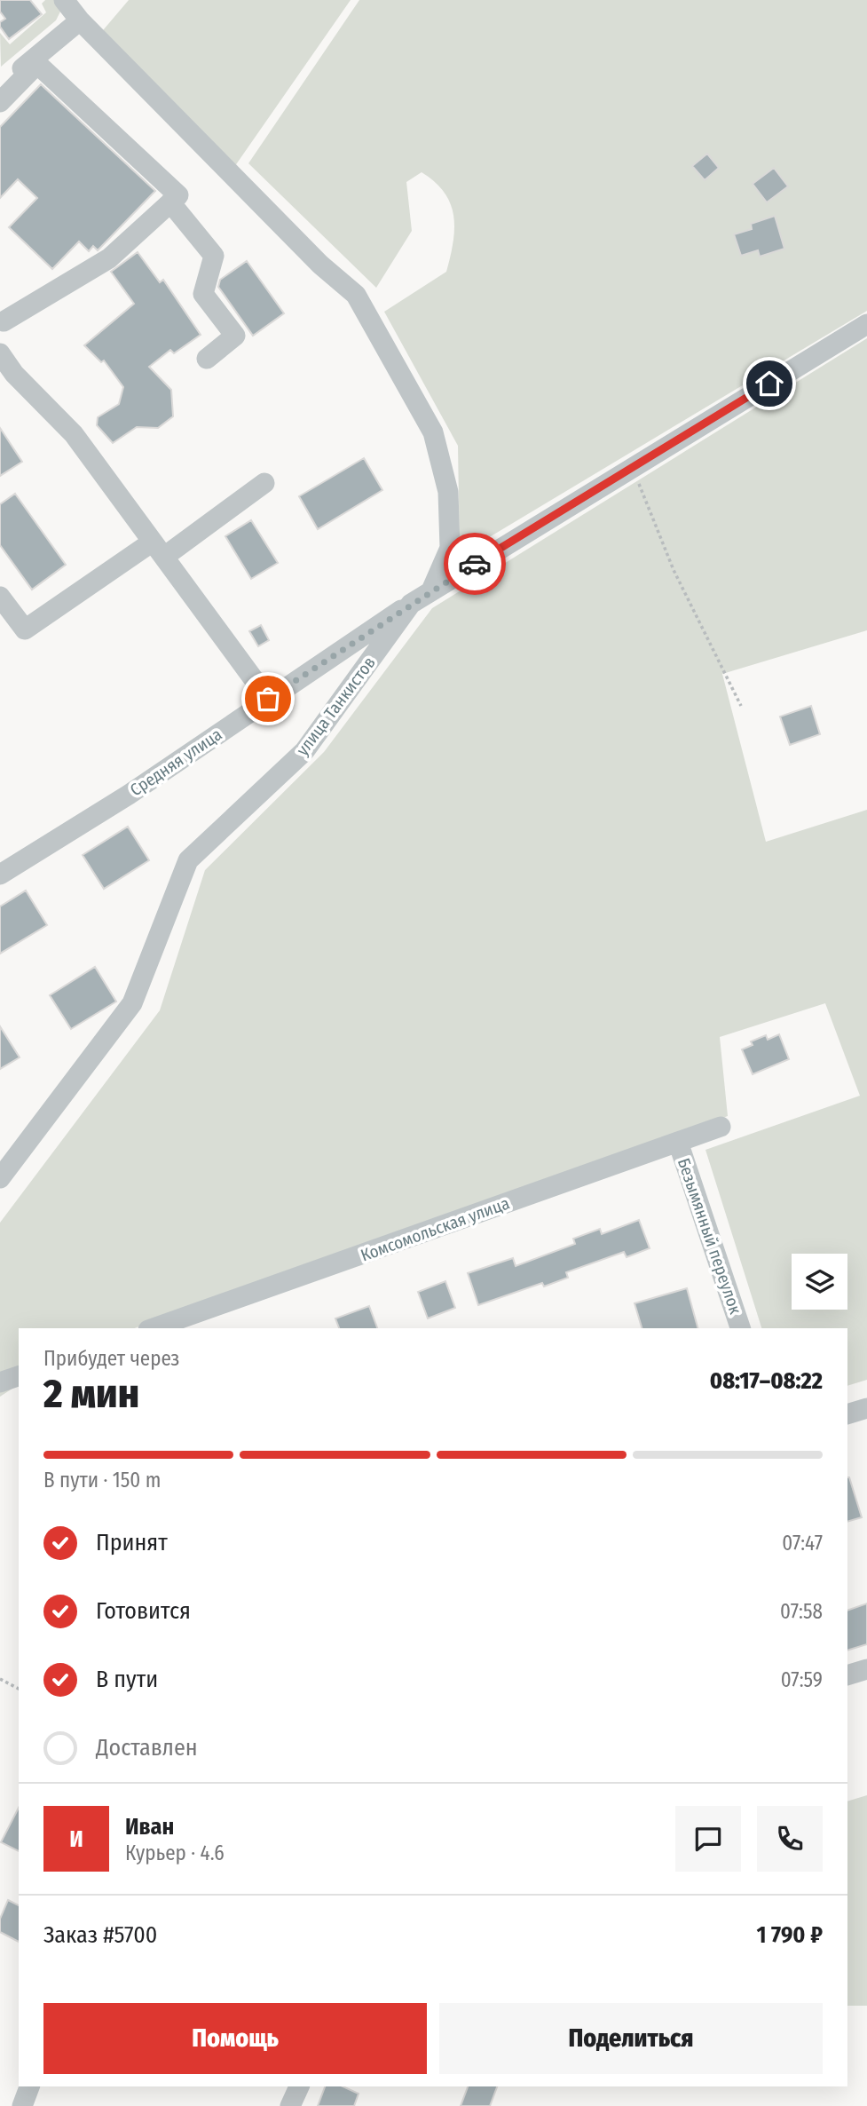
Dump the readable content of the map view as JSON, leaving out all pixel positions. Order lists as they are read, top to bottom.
{
  "streets": {
    "street": [
      "улица Танкистов",
      "Средняя улица",
      "Комсомольская улица",
      "Безымянный переулок"
    ]
  },
  "crossings": [
    ["улица Танкистов", "Средняя улица"],
    ["Комсомольская улица", "Безымянный переулок"]
  ],
  "page": {
    "heading": ["2 мин", "Прибудет через", "08:17–08:22"],
    "panel": [
      "Иван",
      "Курьер · 4.6",
      "Заказ #5700",
      "1 790 ₽"
    ],
    "bar": "В пути · 150 m",
    "list": [
      ["Принят", "07:47"],
      ["Готовится", "07:58"],
      ["В пути", "07:59"],
      "Доставлен"
    ],
    "round": "И",
    "buttons": ["Помощь", "Поделиться"]
  }
}
